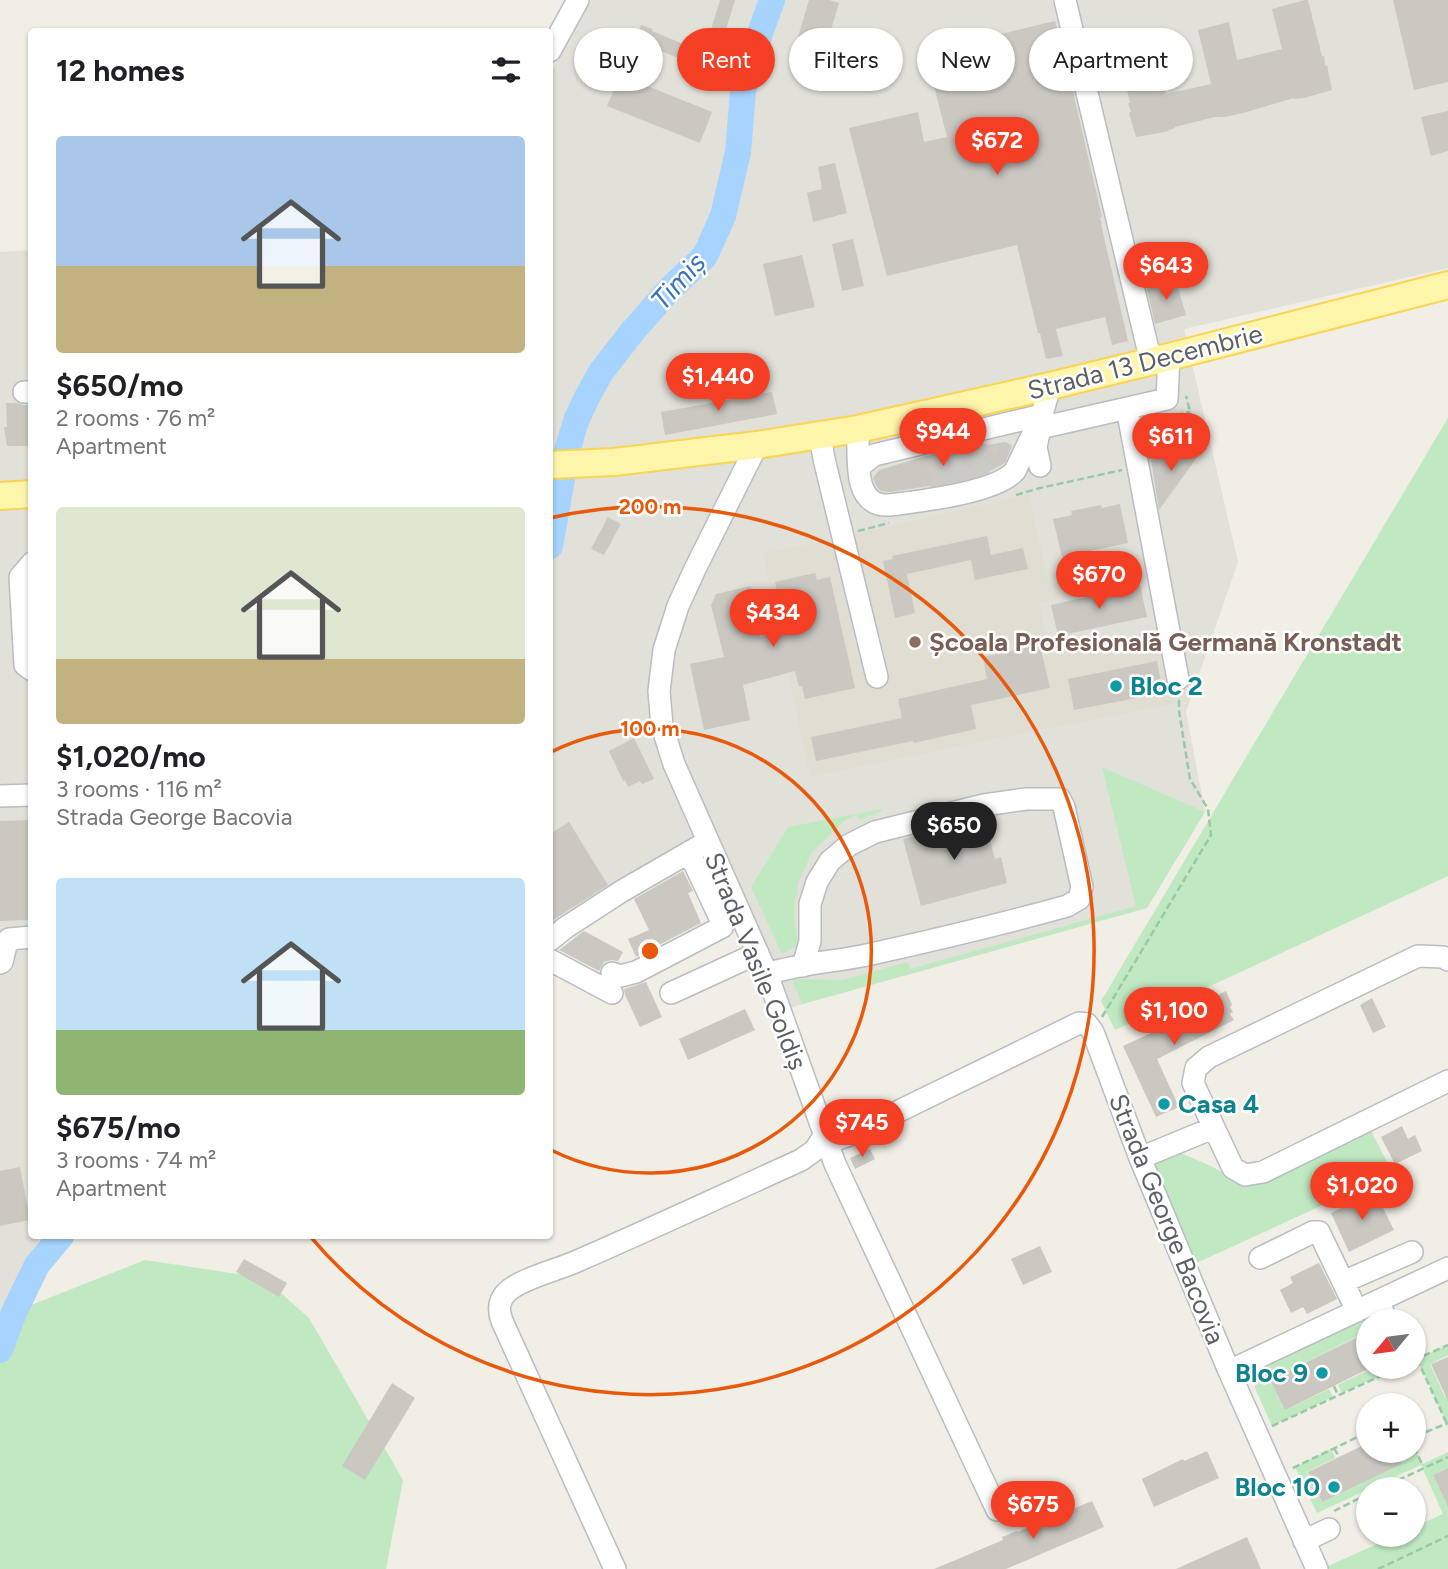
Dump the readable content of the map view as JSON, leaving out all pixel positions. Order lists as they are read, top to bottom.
{
  "streets": {
    "main road": ["Strada 13 Decembrie"],
    "street": ["Strada Vasile Goldiș", "Strada George Bacovia"]
  },
  "crossings": [
    ["Strada 13 Decembrie", "Strada Vasile Goldiș"]
  ],
  "water": ["Timiș"],
  "places": [
    "Școala Profesională Germană Kronstadt",
    "Bloc 2",
    "Casa 4",
    "Bloc 9",
    "Bloc 10"
  ],
  "north": "bottom left",
  "page": {
    "chip": [
      "Buy",
      "Rent",
      "Filters",
      "New",
      "Apartment"
    ],
    "heading": "12 homes",
    "list": [
      {
        "name": "$650/mo",
        "note": "2 rooms · 76 m² · Apartment"
      },
      {
        "name": "$1,020/mo",
        "note": "3 rooms · 116 m² · Strada George Bacovia"
      },
      {
        "name": "$675/mo",
        "note": "3 rooms · 74 m² · Apartment"
      }
    ],
    "price": [
      "$672",
      "$643",
      "$1,440",
      "$944",
      "$611",
      "$670",
      "$434",
      "$650",
      "$1,100",
      "$745",
      "$1,020",
      "$675"
    ],
    "map_buttons": ["+", "−"]
  },
  "rings": ["200 m", "100 m"]
}
